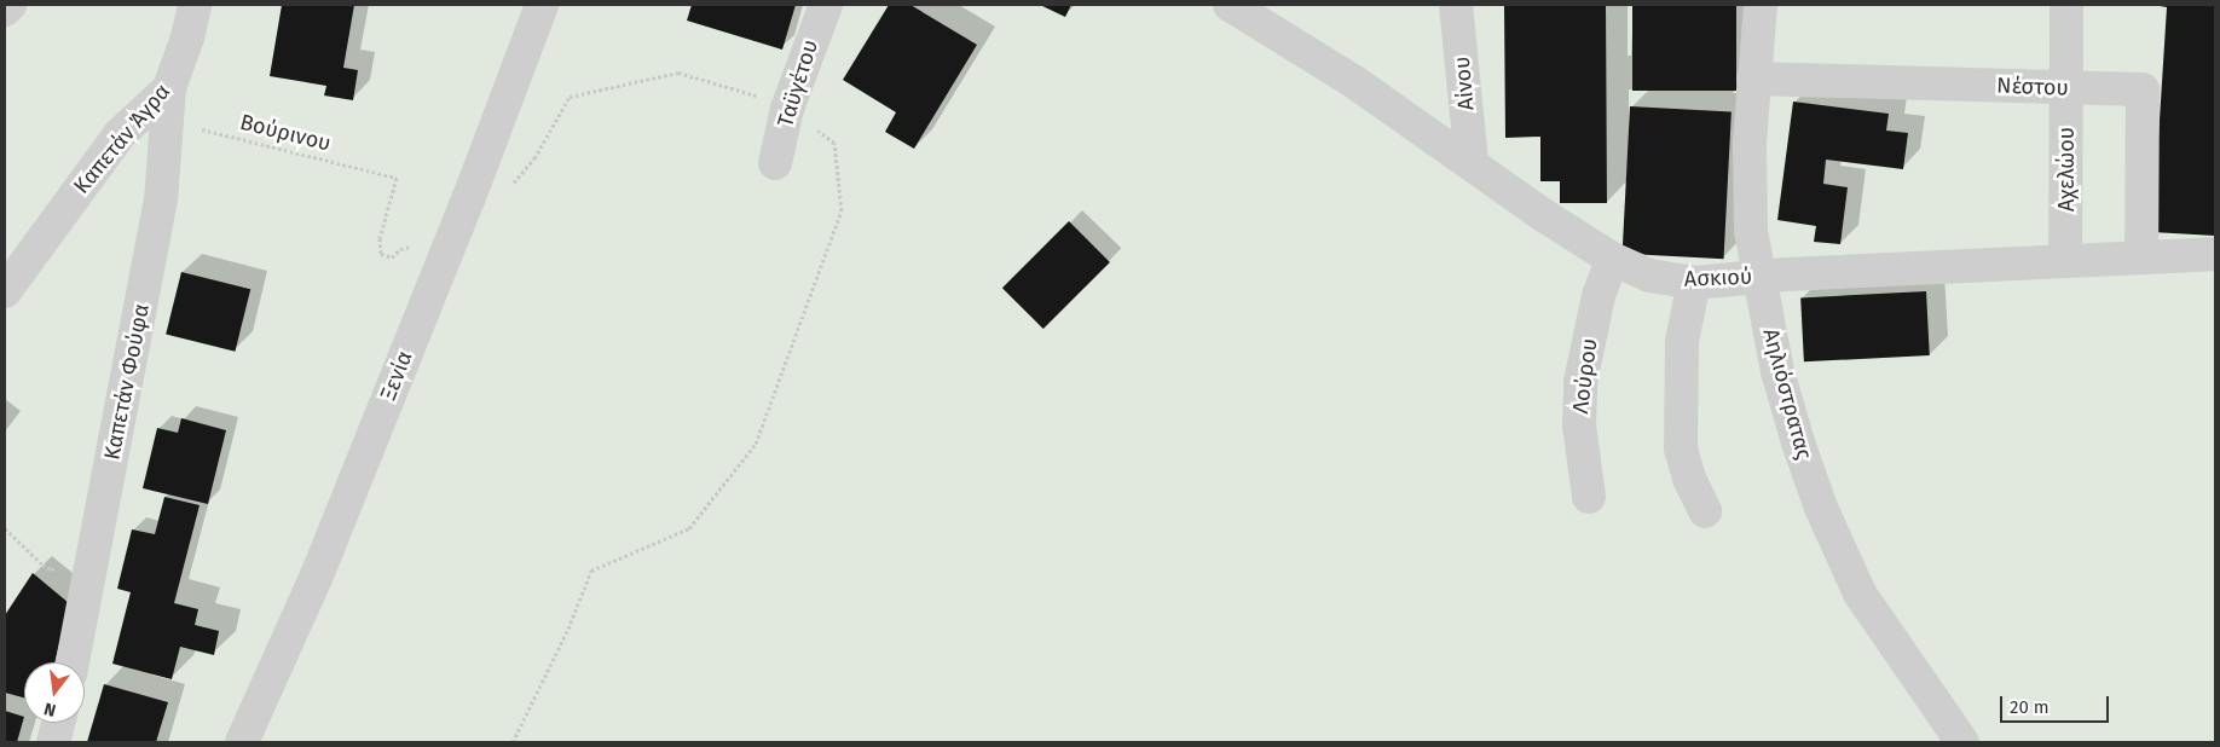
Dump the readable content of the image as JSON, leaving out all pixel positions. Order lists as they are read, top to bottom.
{
  "streets": {
    "street": [
      "Ταϋγέτου",
      "Αίνου",
      "Νέστου",
      "Καπετάν Άγρα",
      "Αχελώου",
      "Ασκιού",
      "Ξενία",
      "Λούρου",
      "Καπετάν Φούφα",
      "Αηλιόστρατας"
    ],
    "path": ["Βούρινου"]
  },
  "crossings": [
    ["Αίνου", "Ασκιού"],
    ["Νέστου", "Αχελώου"],
    ["Νέστου", "Ασκιού"],
    ["Νέστου", "Αηλιόστρατας"],
    ["Βούρινου", "Καπετάν Άγρα"],
    ["Βούρινου", "Καπετάν Φούφα"],
    ["Καπετάν Άγρα", "Καπετάν Φούφα"],
    ["Αχελώου", "Ασκιού"],
    ["Ασκιού", "Λούρου"],
    ["Ασκιού", "Αηλιόστρατας"]
  ],
  "scale_bar": "20 m",
  "north": "bottom"
}
